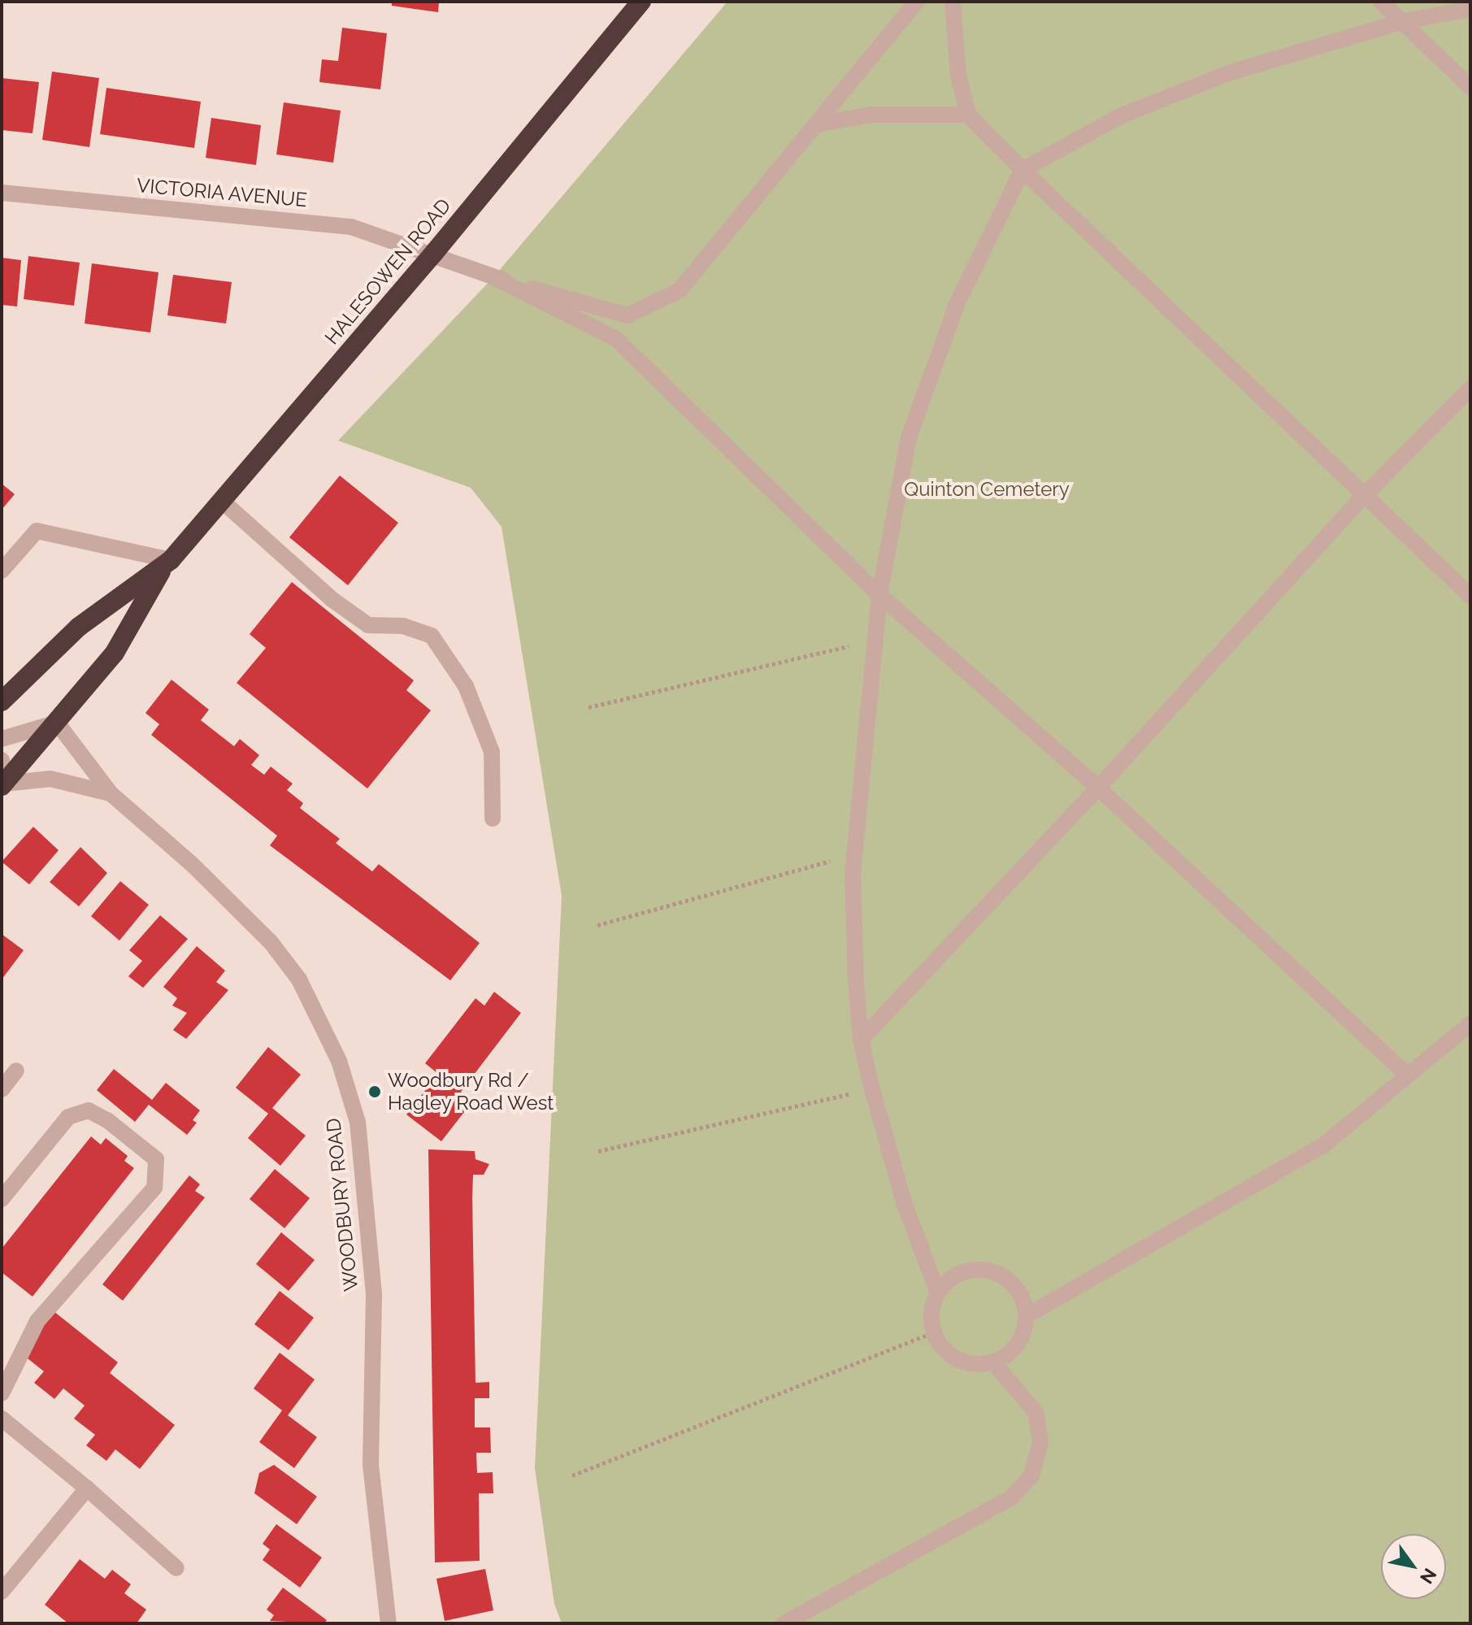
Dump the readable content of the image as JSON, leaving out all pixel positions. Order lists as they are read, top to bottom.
{
  "streets": {
    "highway": ["HALESOWEN ROAD"],
    "street": ["VICTORIA AVENUE", "WOODBURY ROAD"]
  },
  "crossings": [
    ["VICTORIA AVENUE", "HALESOWEN ROAD"],
    ["HALESOWEN ROAD", "WOODBURY ROAD"]
  ],
  "parks": ["Quinton Cemetery"],
  "places": ["Woodbury Rd / Hagley Road West"],
  "north": "bottom right"
}
